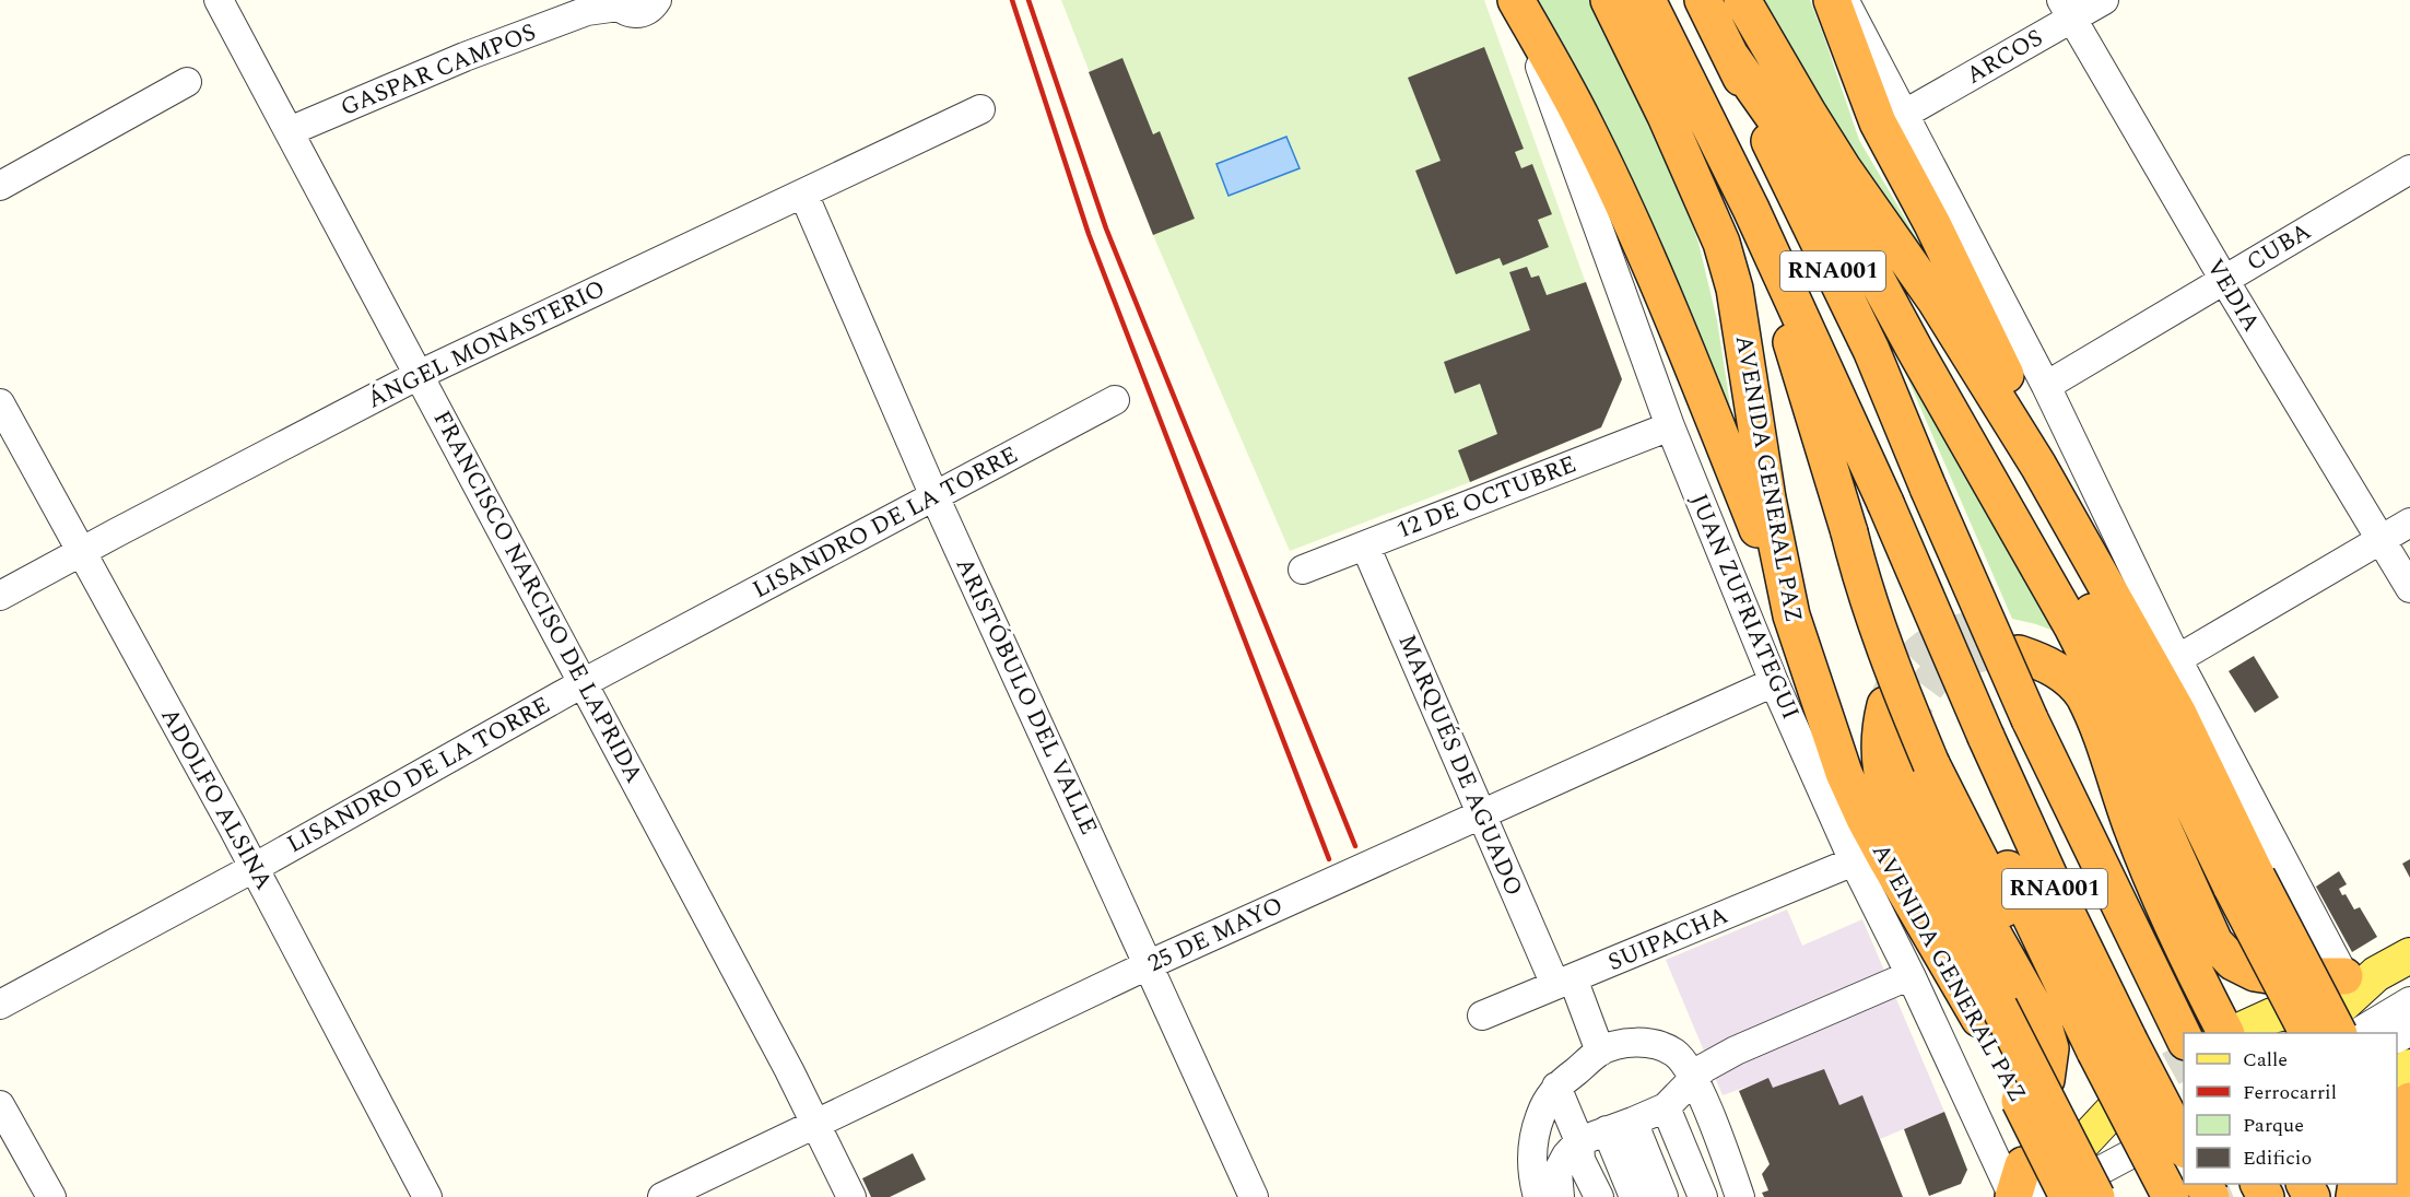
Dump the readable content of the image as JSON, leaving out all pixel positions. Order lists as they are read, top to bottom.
{
  "streets": {
    "highway": ["RNA001", "AVENIDA GENERAL PAZ"],
    "street": [
      "ARCOS",
      "GASPAR CAMPOS",
      "CUBA",
      "VEDIA",
      "ÁNGEL MONASTERIO",
      "12 DE OCTUBRE",
      "LISANDRO DE LA TORRE",
      "FRANCISCO NARCISO DE LAPRIDA",
      "JUAN ZUFRIATEGUI",
      "ARISTÓBULO DEL VALLE",
      "MARQUÉS DE AGUADO",
      "ADOLFO ALSINA",
      "25 DE MAYO",
      "SUIPACHA"
    ]
  },
  "crossings": [
    ["ARCOS", "VEDIA"],
    ["GASPAR CAMPOS", "FRANCISCO NARCISO DE LAPRIDA"],
    ["CUBA", "VEDIA"],
    ["ÁNGEL MONASTERIO", "FRANCISCO NARCISO DE LAPRIDA"],
    ["ÁNGEL MONASTERIO", "ARISTÓBULO DEL VALLE"],
    ["ÁNGEL MONASTERIO", "ADOLFO ALSINA"],
    ["AVENIDA GENERAL PAZ", "JUAN ZUFRIATEGUI"],
    ["12 DE OCTUBRE", "JUAN ZUFRIATEGUI"],
    ["12 DE OCTUBRE", "MARQUÉS DE AGUADO"],
    ["LISANDRO DE LA TORRE", "FRANCISCO NARCISO DE LAPRIDA"],
    ["LISANDRO DE LA TORRE", "ARISTÓBULO DEL VALLE"],
    ["LISANDRO DE LA TORRE", "ADOLFO ALSINA"],
    ["FRANCISCO NARCISO DE LAPRIDA", "25 DE MAYO"],
    ["JUAN ZUFRIATEGUI", "25 DE MAYO"],
    ["JUAN ZUFRIATEGUI", "SUIPACHA"],
    ["ARISTÓBULO DEL VALLE", "25 DE MAYO"],
    ["MARQUÉS DE AGUADO", "25 DE MAYO"],
    ["MARQUÉS DE AGUADO", "SUIPACHA"]
  ],
  "legend": [
    "Calle",
    "Ferrocarril",
    "Parque",
    "Edificio"
  ]
}
